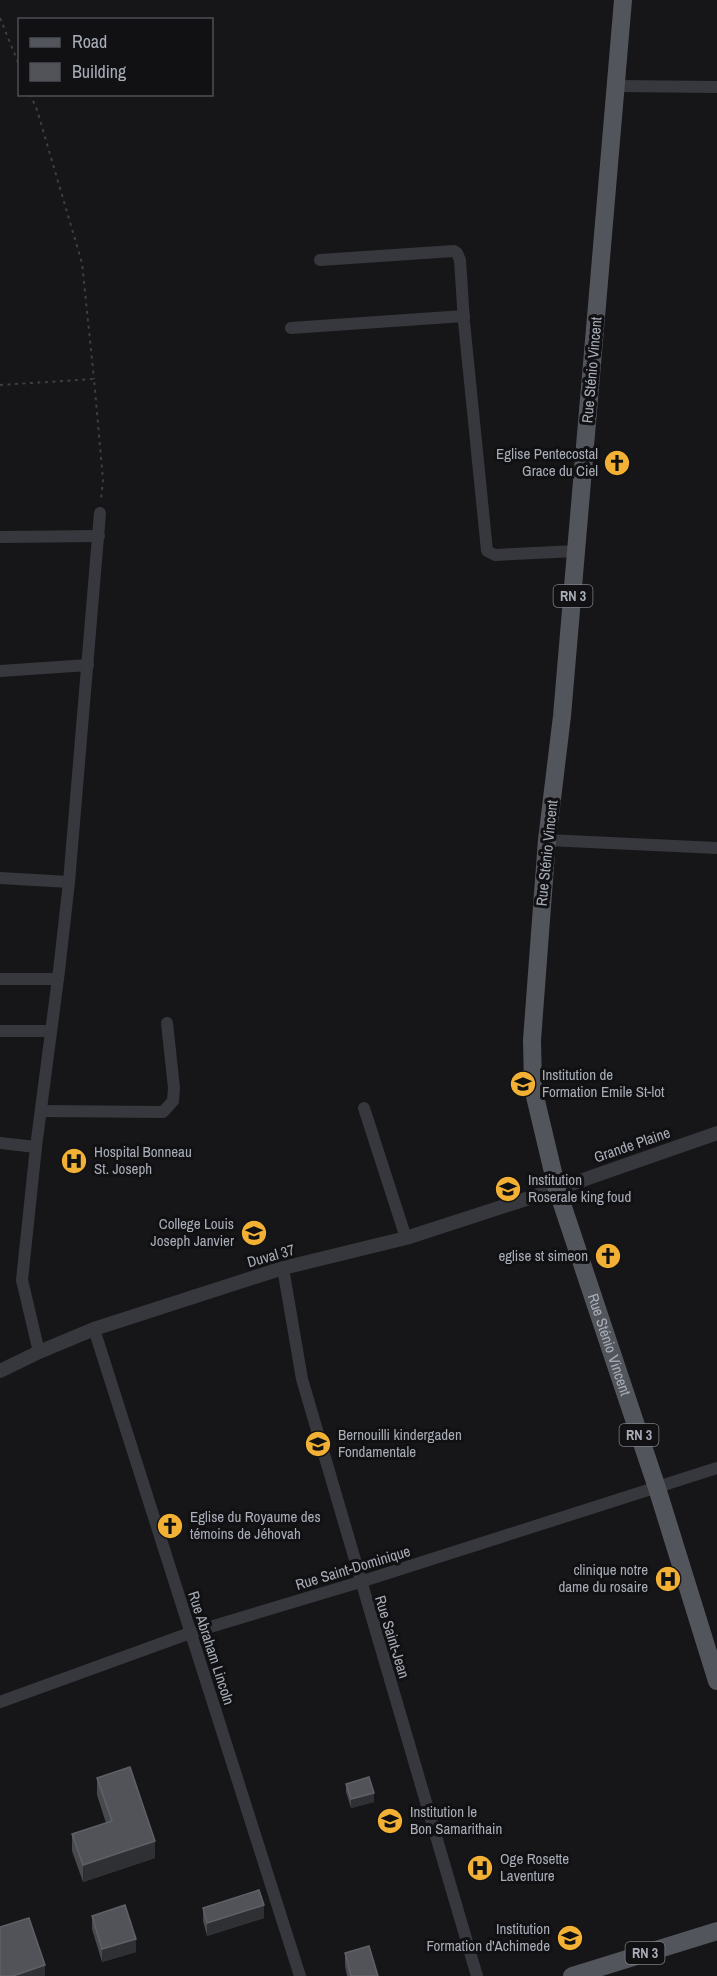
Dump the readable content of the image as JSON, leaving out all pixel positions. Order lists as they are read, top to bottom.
{
  "streets": {
    "main road": ["Rue Sténio Vincent", "RN 3"],
    "street": [
      "Grande Plaine",
      "Duval 37",
      "Rue Saint-Dominique",
      "Rue Saint-Jean",
      "Rue Abraham Lincoln"
    ]
  },
  "crossings": [
    ["Rue Sténio Vincent", "Grande Plaine"],
    ["Rue Sténio Vincent", "Duval 37"],
    ["Rue Sténio Vincent", "Rue Saint-Dominique"],
    ["Grande Plaine", "Duval 37"],
    ["Duval 37", "Rue Saint-Jean"],
    ["Duval 37", "Rue Abraham Lincoln"],
    ["Rue Saint-Dominique", "Rue Saint-Jean"],
    ["Rue Saint-Dominique", "Rue Abraham Lincoln"]
  ],
  "places": {
    "church": ["Eglise Pentecostal Grace du Ciel", "eglise st simeon", "Eglise du Royaume des témoins de Jéhovah"],
    "school or university": [
      "Institution de Formation Emile St-lot",
      "Institution Roserale king foud",
      "College Louis Joseph Janvier",
      "Bernouilli kindergaden Fondamentale",
      "Institution le Bon Samarithain",
      "Institution Formation d'Achimede"
    ],
    "hospital": ["Hospital Bonneau St. Joseph", "clinique notre dame du rosaire", "Oge Rosette Laventure"]
  },
  "legend": ["Road", "Building"]
}
